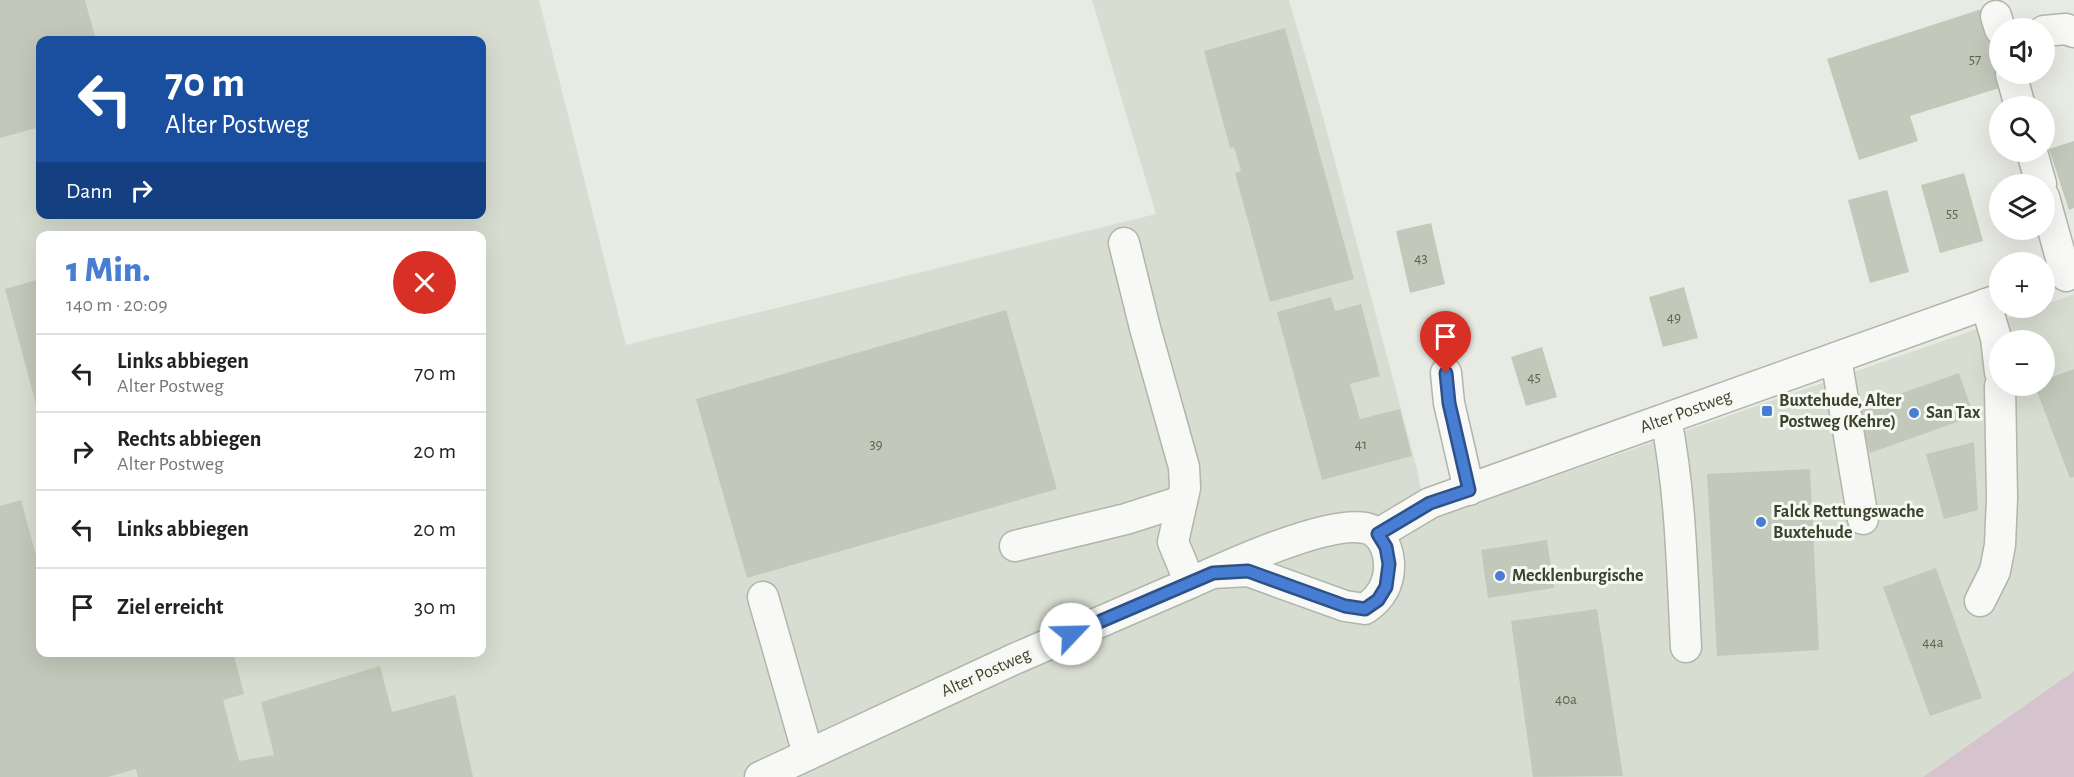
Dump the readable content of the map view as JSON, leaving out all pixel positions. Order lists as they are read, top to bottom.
{
  "streets": {
    "street": ["Alter Postweg"]
  },
  "places": {
    "transit": ["Buxtehude, Alter Postweg (Kehre)"],
    "other": ["San Tax", "Falck Rettungswache Buxtehude", "Mecklenburgische"]
  },
  "house_numbers": [
    "57",
    "55",
    "43",
    "49",
    "45",
    "39",
    "41",
    "44a",
    "40a"
  ],
  "page": {
    "map_buttons": ["+", "−"],
    "turn": ["70 m", "Alter Postweg"],
    "then": "Dann",
    "heading": ["1 Min.", "140 m · 20:09"],
    "list": [
      {
        "name": "Links abbiegen",
        "note": "Alter Postweg",
        "value": "70 m"
      },
      {
        "name": "Rechts abbiegen",
        "note": "Alter Postweg",
        "value": "20 m"
      },
      {
        "name": "Links abbiegen",
        "value": "20 m"
      },
      {
        "name": "Ziel erreicht",
        "value": "30 m"
      }
    ]
  }
}
